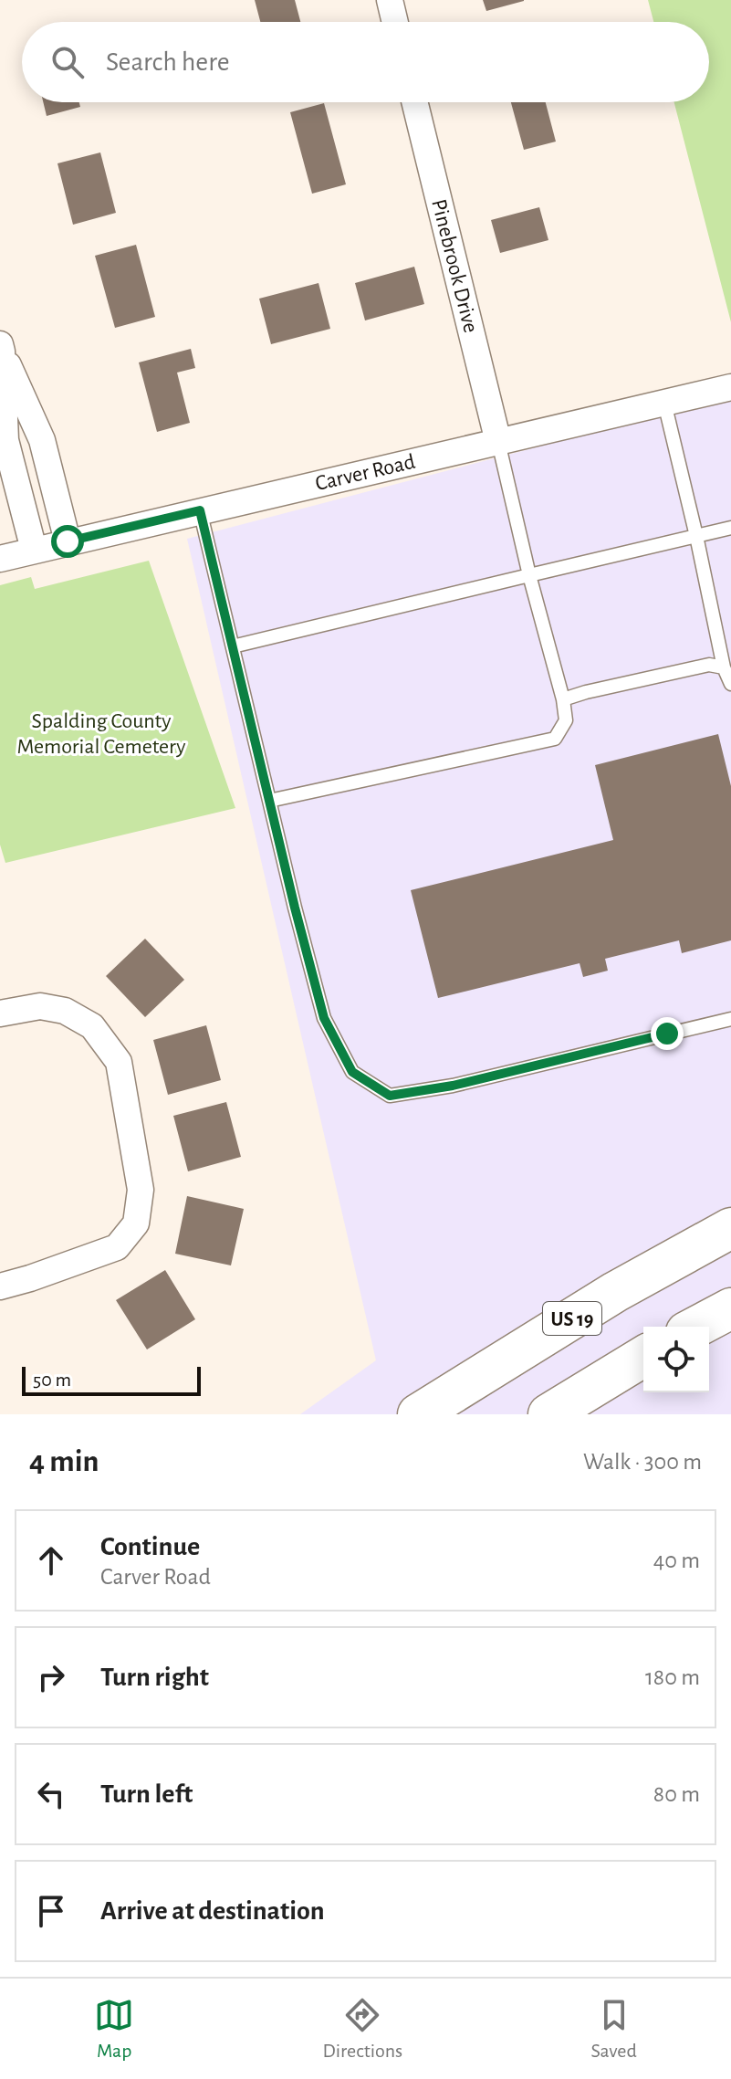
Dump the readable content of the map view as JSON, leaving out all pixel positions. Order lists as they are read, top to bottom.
{
  "streets": {
    "highway": ["US 19"],
    "street": ["Pinebrook Drive", "Carver Road"]
  },
  "crossings": [
    ["Pinebrook Drive", "Carver Road"]
  ],
  "parks": ["Spalding County Memorial Cemetery"],
  "scale_bar": "50 m",
  "page": {
    "search": "Search here",
    "scale": "50 m",
    "heading": ["4 min", "Walk · 300 m"],
    "list": [
      ["Continue", "Carver Road", "40 m"],
      ["Turn right", "180 m"],
      ["Turn left", "80 m"],
      "Arrive at destination"
    ],
    "nav": ["Map", "Directions", "Saved"]
  }
}
